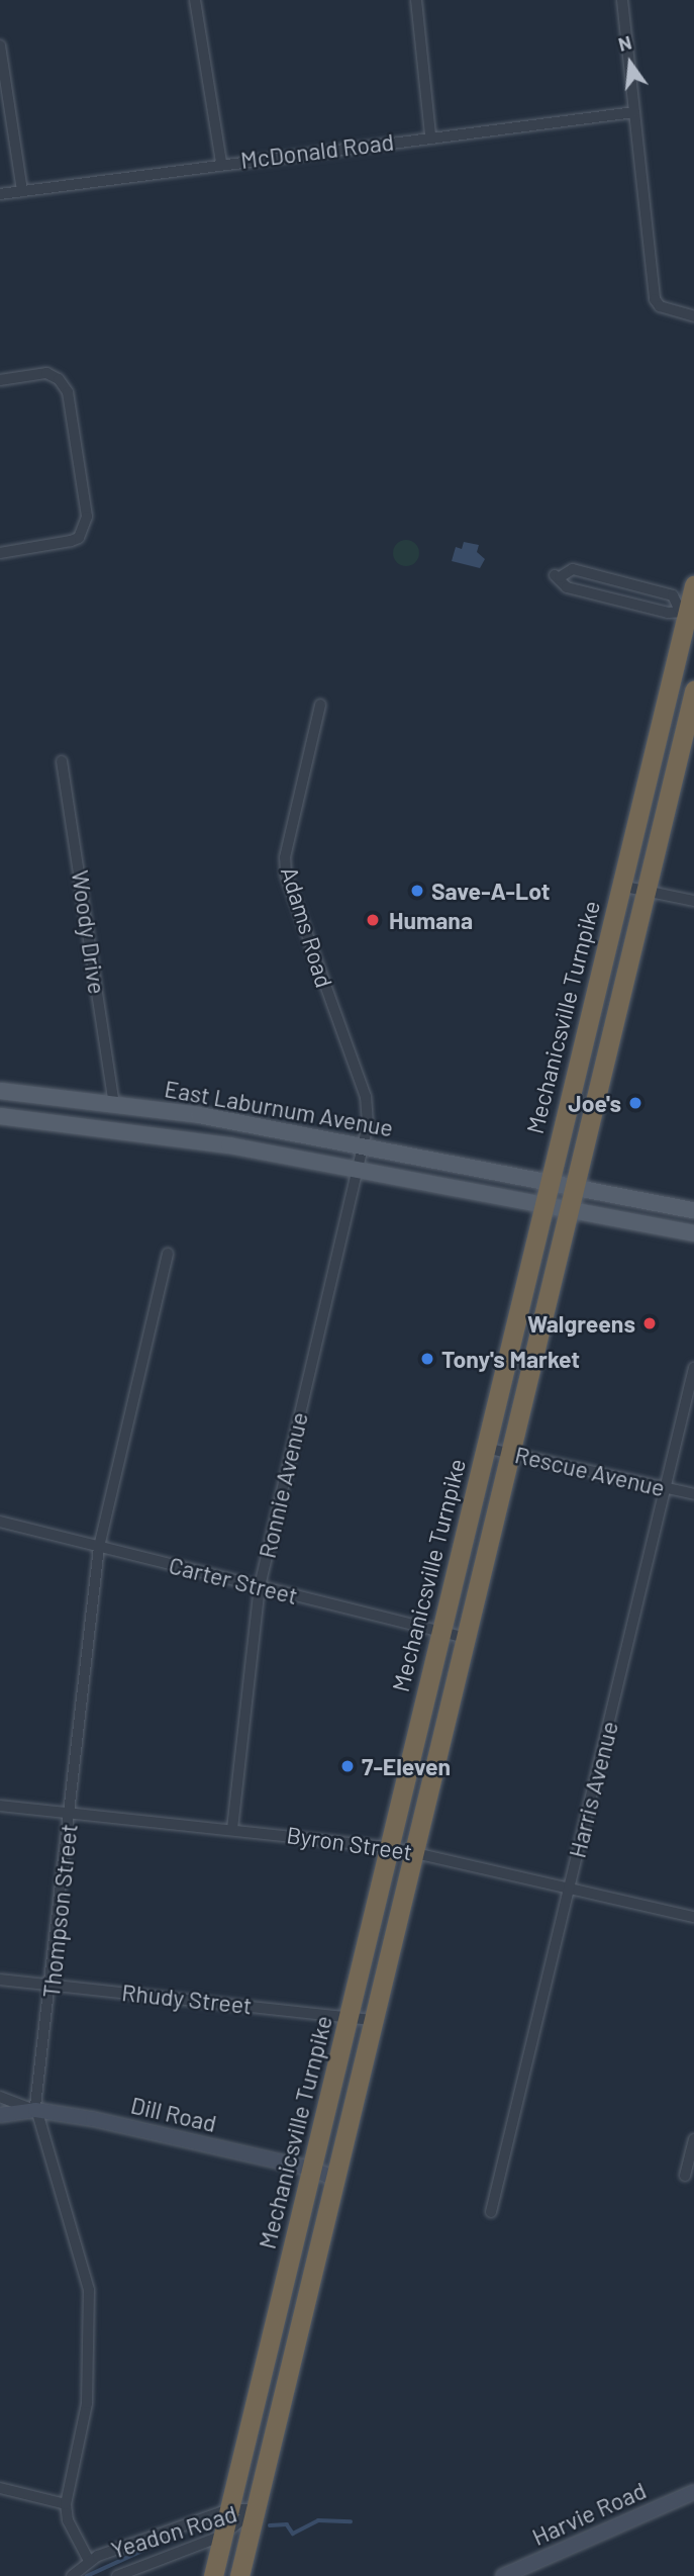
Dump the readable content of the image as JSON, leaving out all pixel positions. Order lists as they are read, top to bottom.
{
  "streets": {
    "highway": ["Mechanicsville Turnpike"],
    "main road": ["East Laburnum Avenue"],
    "street": [
      "McDonald Road",
      "Adams Road",
      "Woody Drive",
      "Rescue Avenue",
      "Ronnie Avenue",
      "Carter Street",
      "Harris Avenue",
      "Byron Street",
      "Thompson Street",
      "Rhudy Street",
      "Dill Road",
      "Harvie Road",
      "Yeadon Road"
    ]
  },
  "crossings": [
    ["Adams Road", "East Laburnum Avenue"],
    ["Adams Road", "Ronnie Avenue"],
    ["Woody Drive", "East Laburnum Avenue"],
    ["Mechanicsville Turnpike", "East Laburnum Avenue"],
    ["Mechanicsville Turnpike", "Rescue Avenue"],
    ["Mechanicsville Turnpike", "Carter Street"],
    ["Mechanicsville Turnpike", "Byron Street"],
    ["Mechanicsville Turnpike", "Rhudy Street"],
    ["Mechanicsville Turnpike", "Dill Road"],
    ["Mechanicsville Turnpike", "Yeadon Road"],
    ["East Laburnum Avenue", "Ronnie Avenue"],
    ["Rescue Avenue", "Harris Avenue"],
    ["Ronnie Avenue", "Carter Street"],
    ["Ronnie Avenue", "Byron Street"],
    ["Carter Street", "Thompson Street"],
    ["Harris Avenue", "Byron Street"],
    ["Byron Street", "Thompson Street"],
    ["Thompson Street", "Rhudy Street"],
    ["Thompson Street", "Dill Road"]
  ],
  "places": [
    "Save-A-Lot",
    "Humana",
    "Joe's",
    "Walgreens",
    "Tony's Market",
    "7-Eleven"
  ],
  "north": "top"
}
